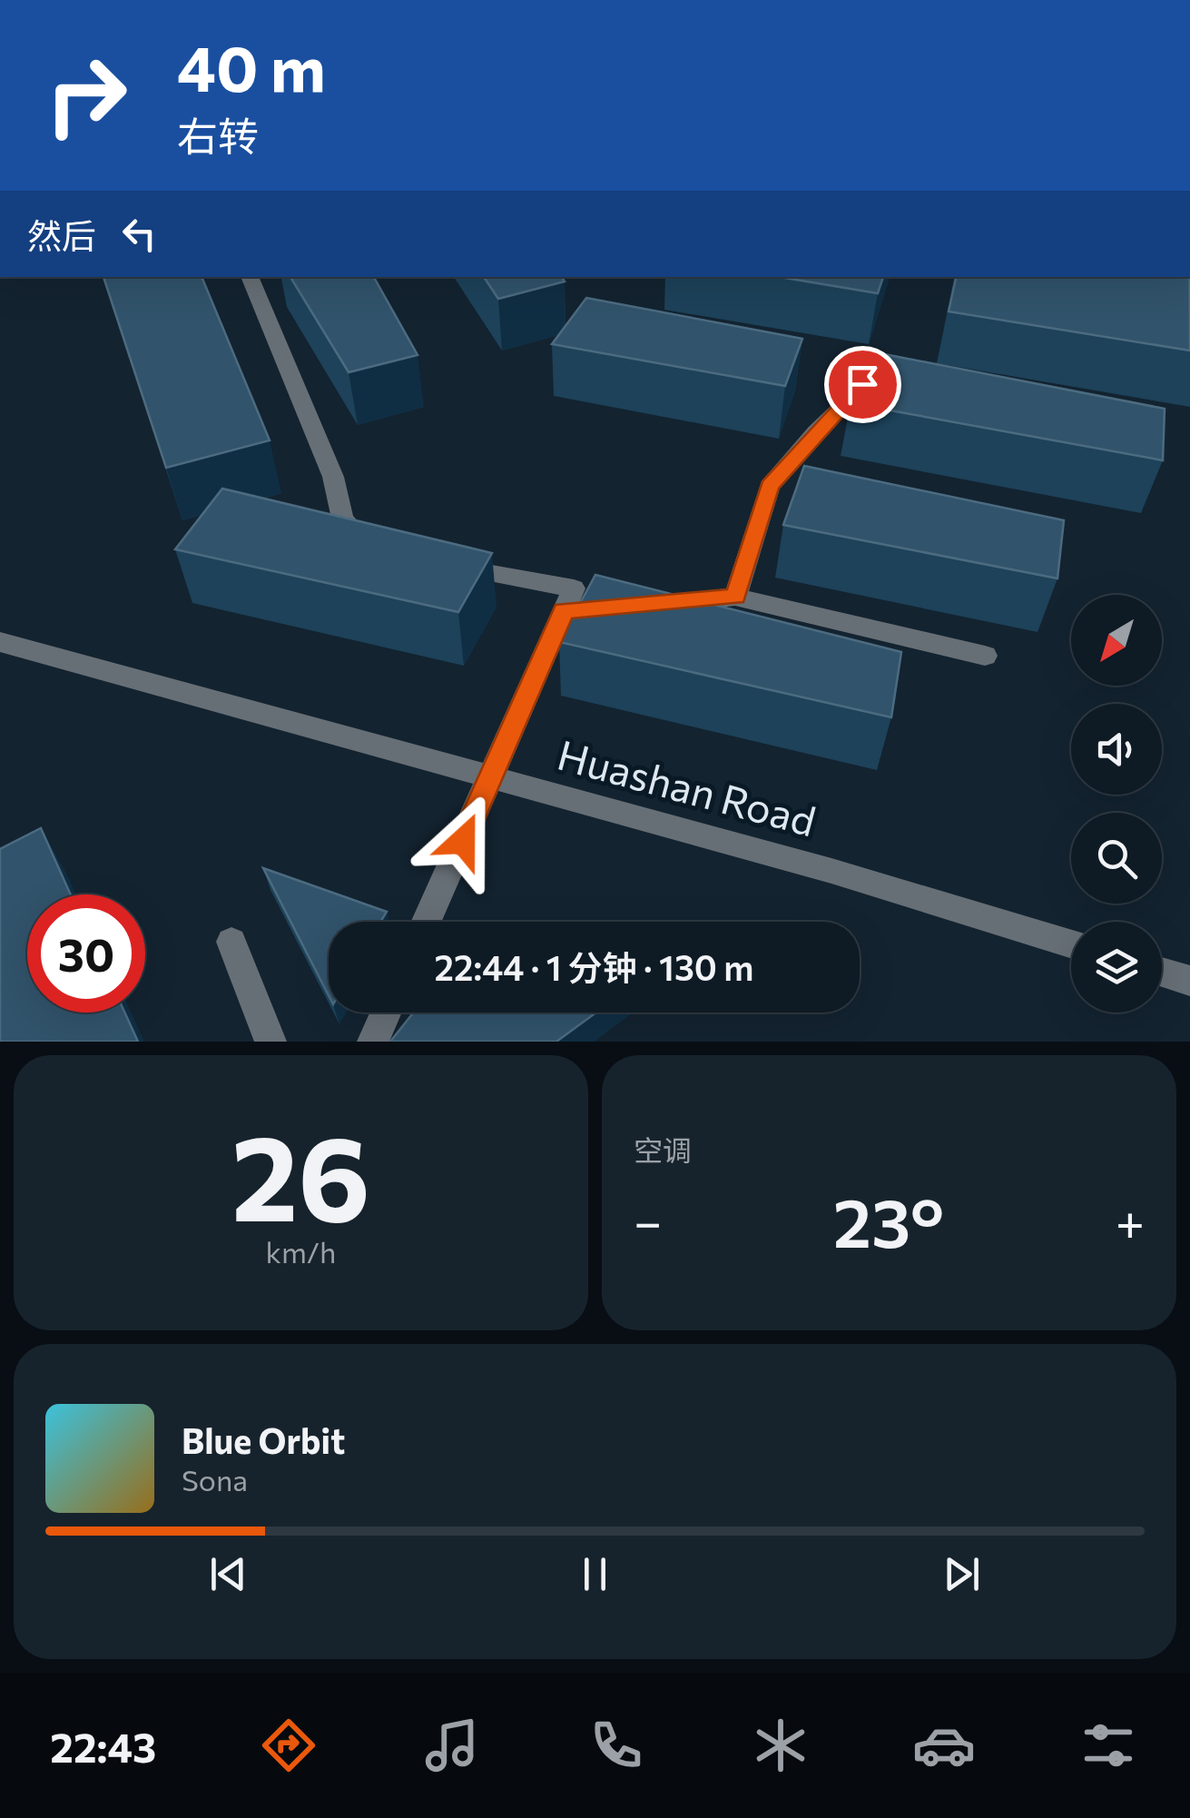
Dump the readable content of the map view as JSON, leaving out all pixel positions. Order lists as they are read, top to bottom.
{
  "streets": {
    "street": ["Huashan Road"]
  },
  "north": "bottom left",
  "page": {
    "turn": ["40 m", "右转"],
    "then": "然后",
    "limit": "30",
    "trip": "22:44 · 1 分钟 · 130 m",
    "tile": [
      ["26", "km/h"],
      "空调"
    ],
    "heat": ["−", "23°", "+"],
    "song": ["Blue Orbit", "Sona"],
    "tabs": "22:43"
  }
}
